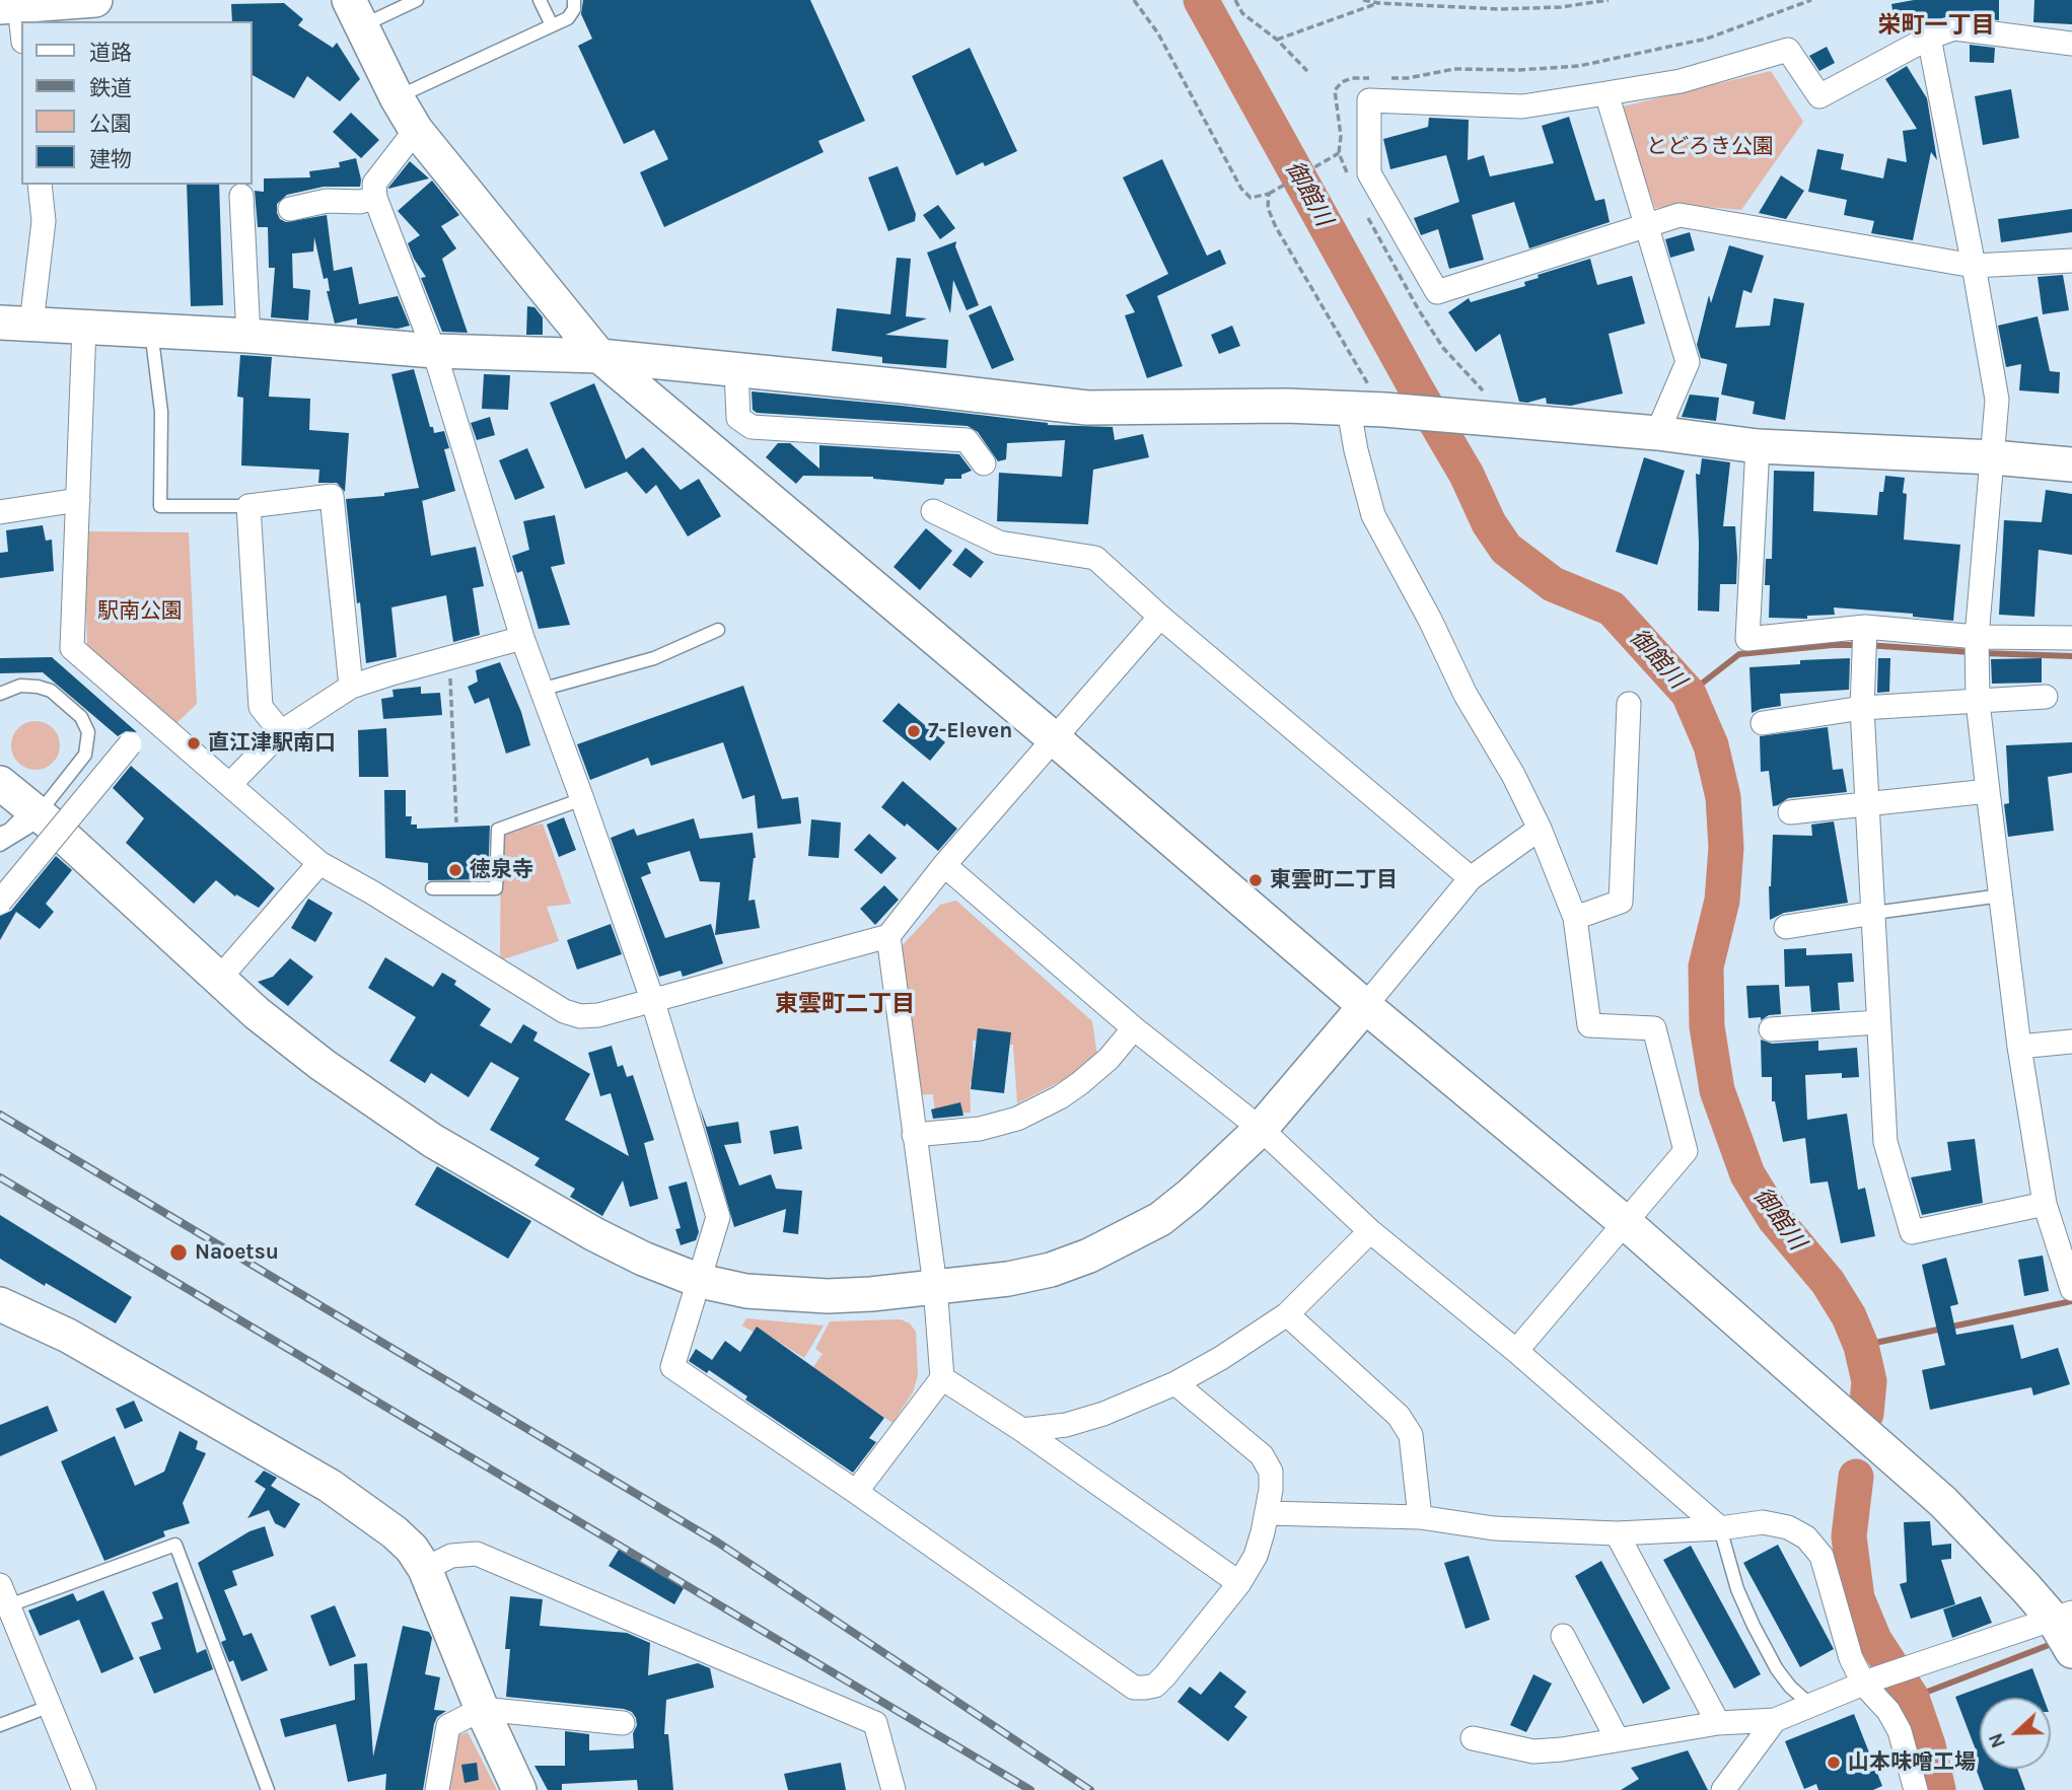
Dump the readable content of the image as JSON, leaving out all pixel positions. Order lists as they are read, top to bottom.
{
  "districts": ["栄町一丁目", "東雲町二丁目"],
  "water": ["御館川"],
  "parks": ["とどろき公園", "駅南公園"],
  "places": [
    "7-Eleven",
    "直江津駅南口",
    "徳泉寺",
    "東雲町二丁目",
    "Naoetsu",
    "山本味噌工場"
  ],
  "legend": [
    "道路",
    "鉄道",
    "公園",
    "建物"
  ],
  "north": "left"
}
